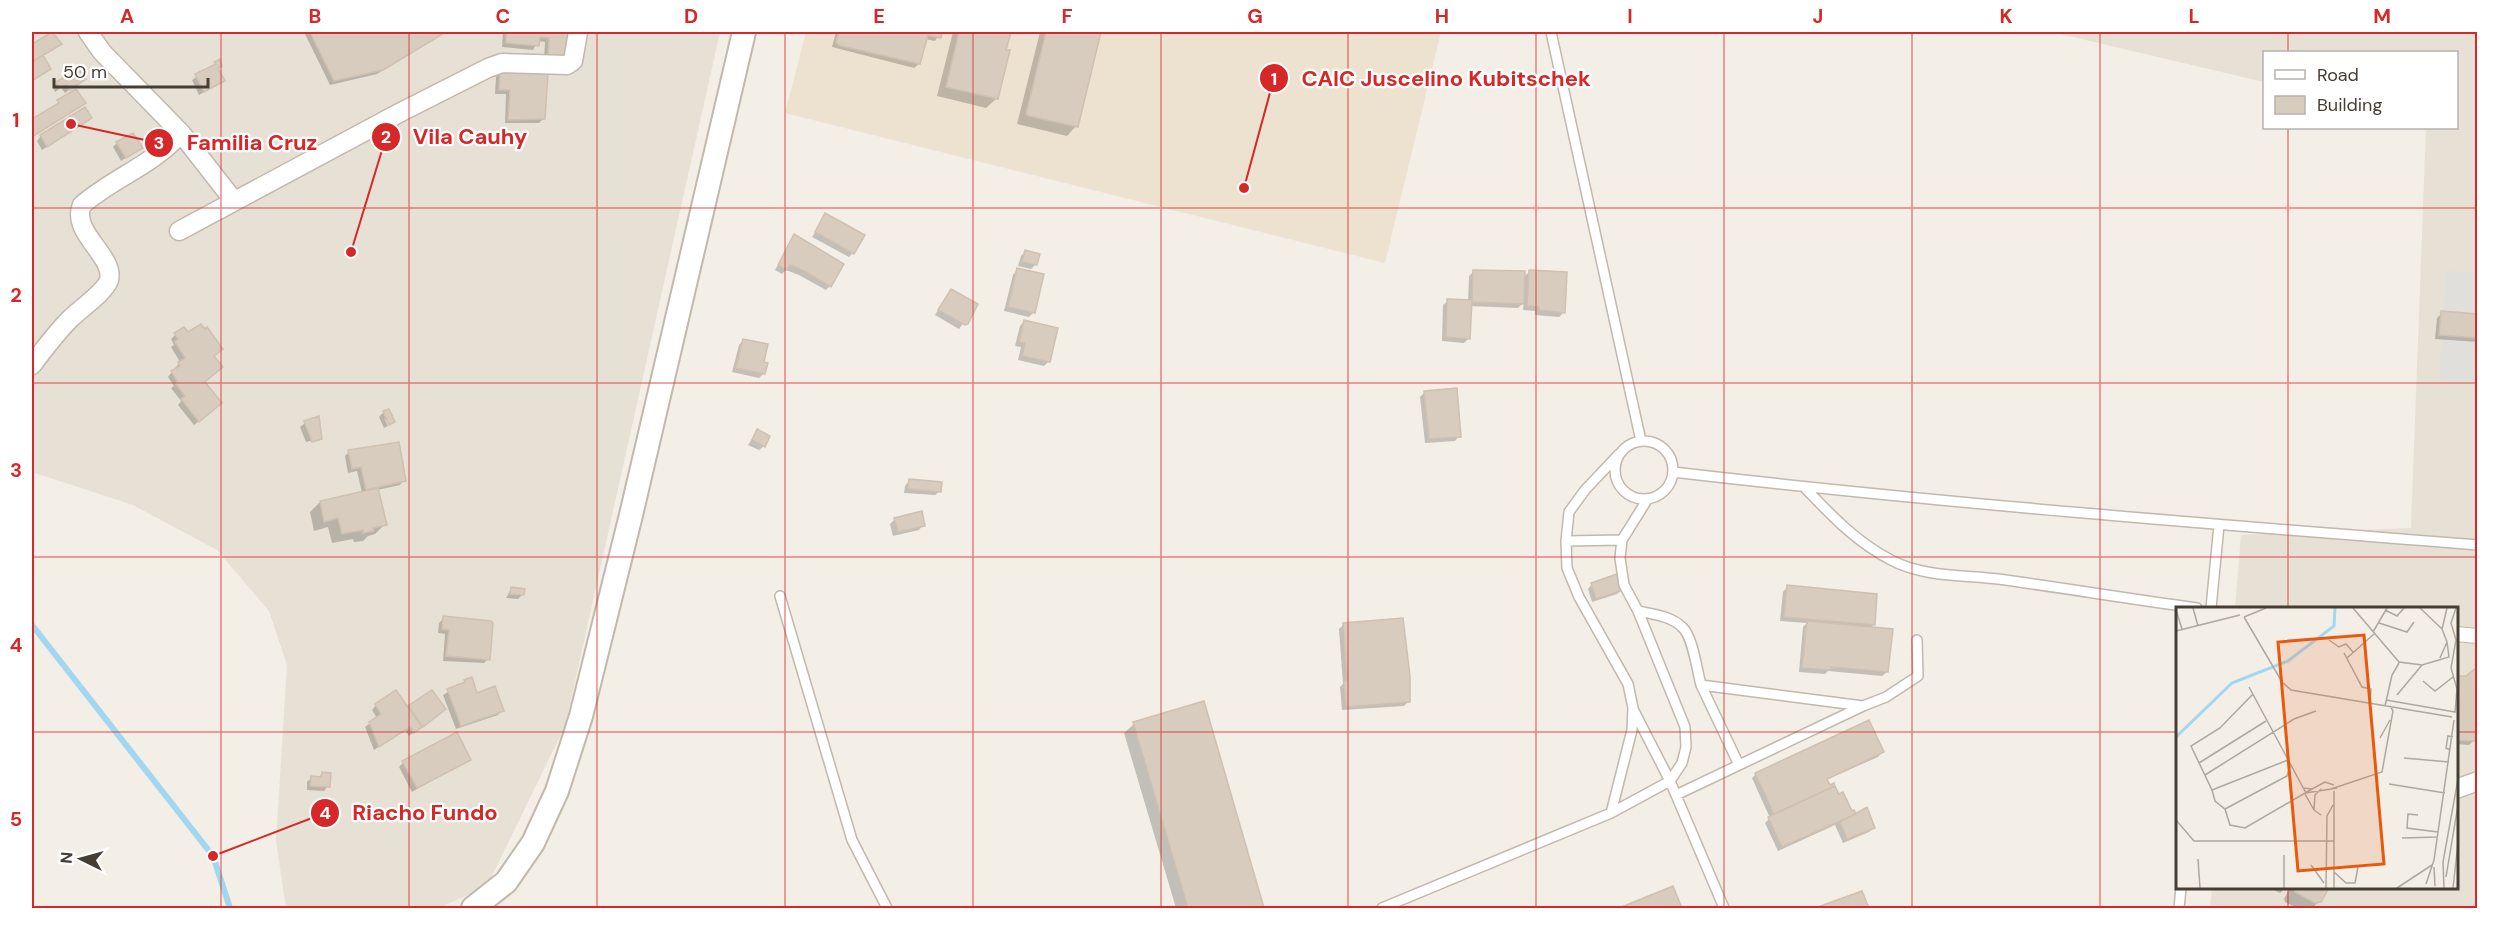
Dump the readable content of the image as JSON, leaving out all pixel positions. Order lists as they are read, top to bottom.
{
  "places": [
    "Familia Cruz",
    "CAIC Juscelino Kubitschek",
    "Vila Cauhy",
    "Riacho Fundo"
  ],
  "legend": ["Road", "Building"],
  "scale_bar": "50 m",
  "north": "left",
  "grid": {
    "columns": [
      "A",
      "B",
      "C",
      "D",
      "E",
      "F",
      "G",
      "H",
      "I",
      "J",
      "K",
      "L",
      "M"
    ],
    "rows": [
      "1",
      "2",
      "3",
      "4",
      "5"
    ]
  }
}
